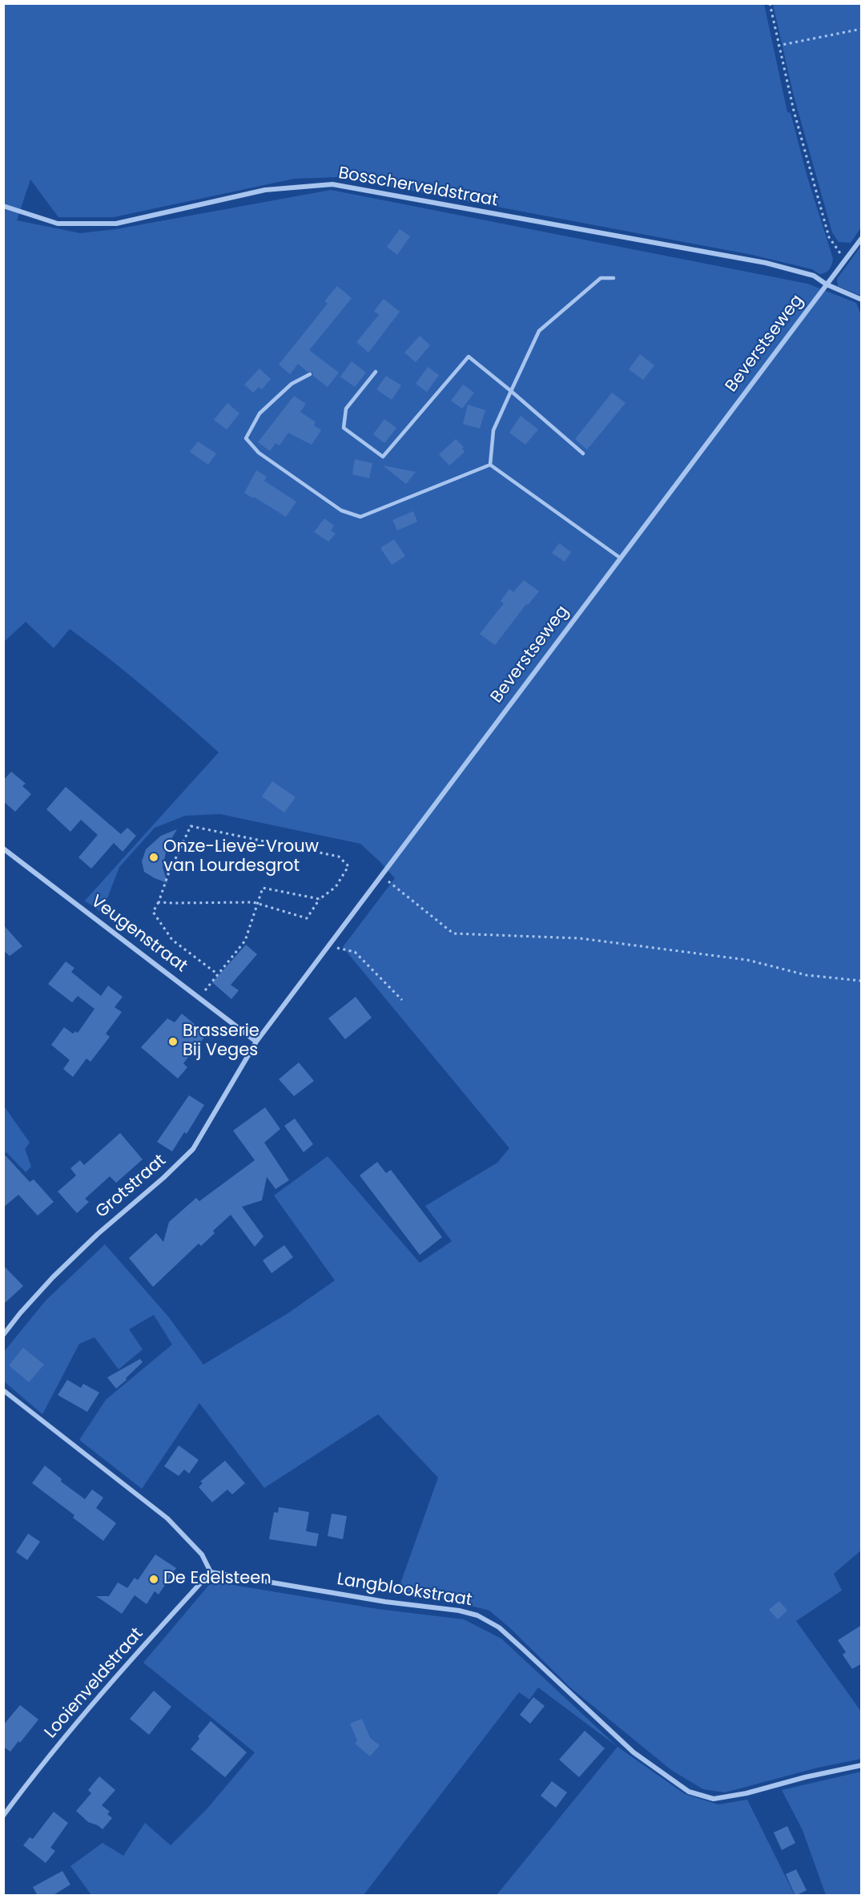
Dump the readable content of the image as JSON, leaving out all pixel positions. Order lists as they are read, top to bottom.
{
  "streets": {
    "street": [
      "Bosscherveldstraat",
      "Beverstseweg",
      "Veugenstraat",
      "Grotstraat",
      "Langblookstraat",
      "Looienveldstraat"
    ]
  },
  "crossings": [
    ["Bosscherveldstraat", "Beverstseweg"],
    ["Beverstseweg", "Veugenstraat"],
    ["Beverstseweg", "Grotstraat"],
    ["Veugenstraat", "Grotstraat"],
    ["Langblookstraat", "Looienveldstraat"]
  ],
  "places": ["Onze-Lieve-Vrouw van Lourdesgrot", "Brasserie Bij Veges", "De Edelsteen"]
}
